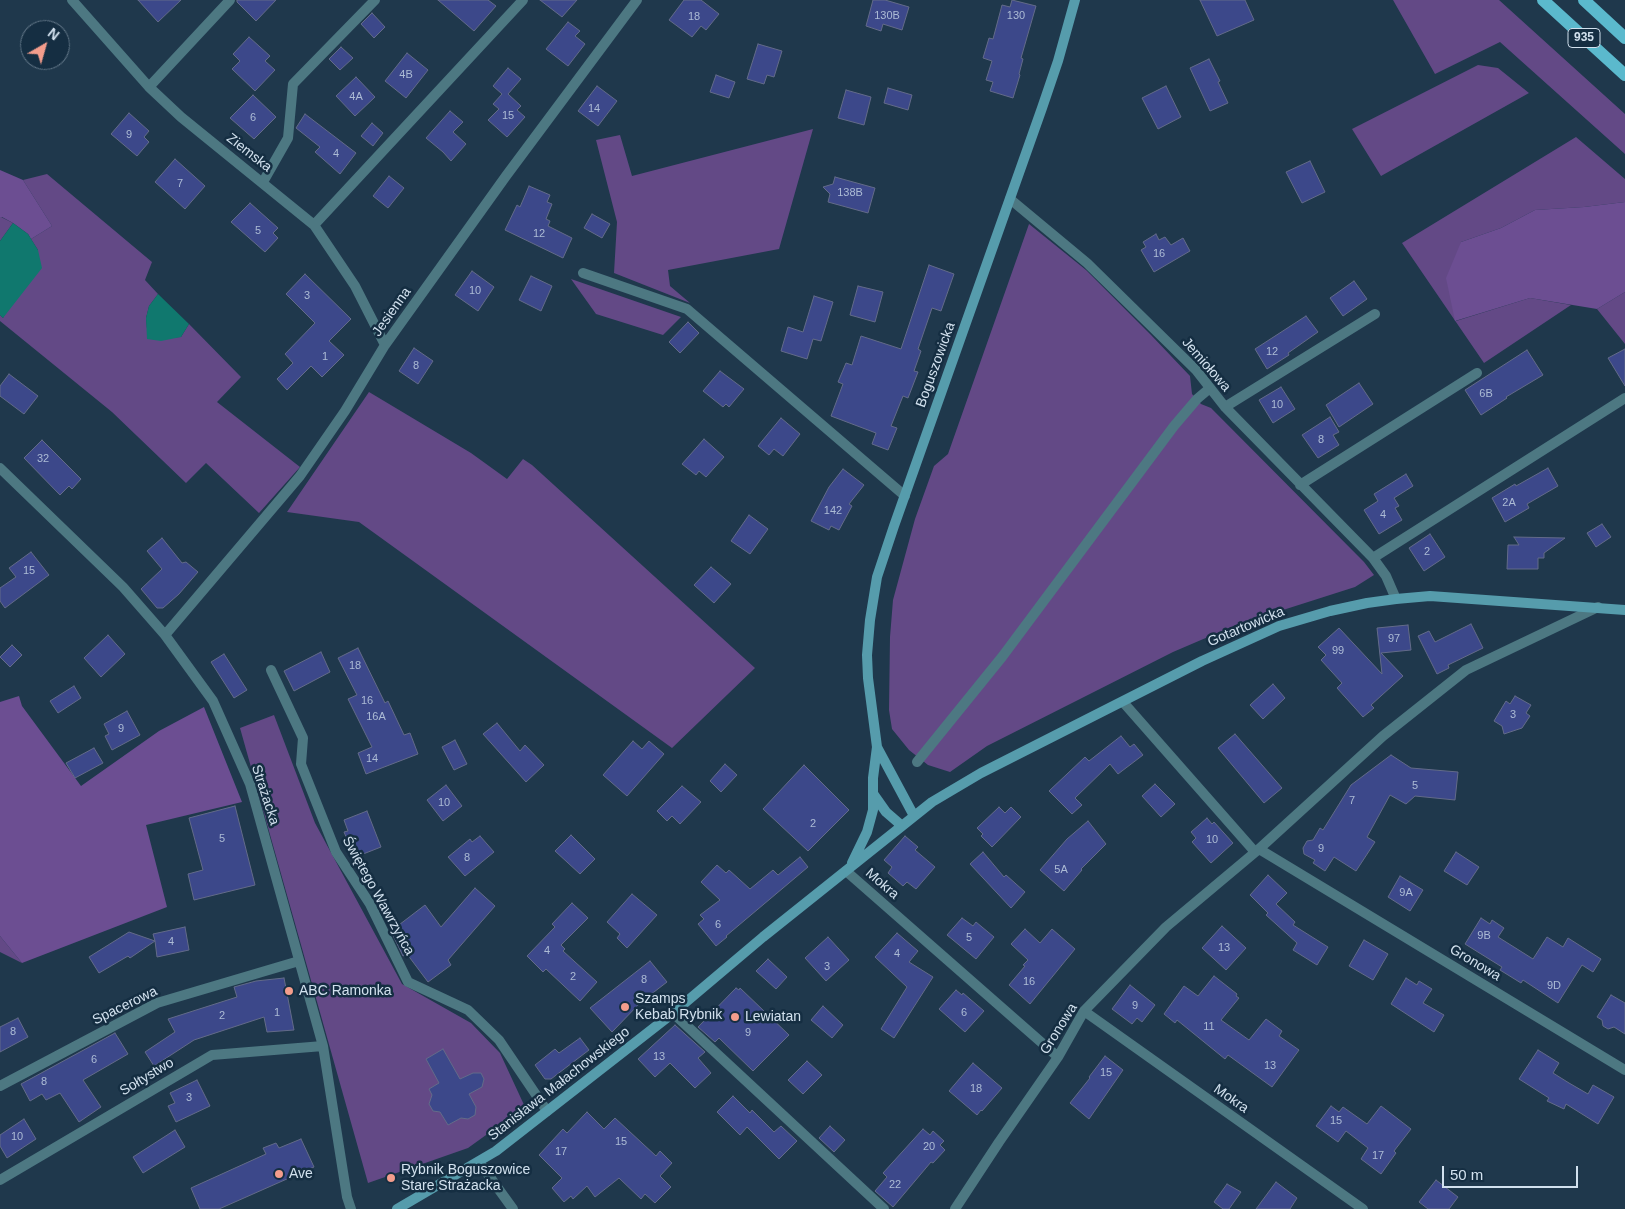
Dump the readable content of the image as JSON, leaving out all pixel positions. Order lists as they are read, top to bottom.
{
  "streets": {
    "main road": ["935"],
    "street": [
      "Ziemska",
      "Jesienna",
      "Boguszowicka",
      "Jemiołowa",
      "Gotartowicka",
      "Strażacka",
      "Mokra",
      "Świętego Wawrzyńca",
      "Gronowa",
      "Spacerowa",
      "Sołtystwo",
      "Stanisława Małachowskiego"
    ]
  },
  "crossings": [
    ["Ziemska", "Jesienna"],
    ["Jesienna", "Strażacka"],
    ["Boguszowicka", "Jemiołowa"],
    ["Boguszowicka", "Gotartowicka"],
    ["Boguszowicka", "Mokra"],
    ["Boguszowicka", "Stanisława Małachowskiego"],
    ["Jemiołowa", "Gotartowicka"],
    ["Gotartowicka", "Gronowa"],
    ["Gotartowicka", "Stanisława Małachowskiego"],
    ["Strażacka", "Spacerowa"],
    ["Strażacka", "Sołtystwo"],
    ["Mokra", "Gronowa"],
    ["Mokra", "Stanisława Małachowskiego"],
    ["Świętego Wawrzyńca", "Stanisława Małachowskiego"]
  ],
  "places": [
    "ABC Ramonka",
    "Szamps Kebab Rybnik",
    "Lewiatan",
    "Ave",
    "Rybnik Boguszowice Stare Strażacka"
  ],
  "house_numbers": [
    "130B",
    "130",
    "18",
    "4B",
    "4A",
    "14",
    "15",
    "6",
    "9",
    "4",
    "7",
    "138B",
    "5",
    "12",
    "16",
    "10",
    "3",
    "12",
    "1",
    "8",
    "6B",
    "10",
    "8",
    "32",
    "2A",
    "142",
    "4",
    "2",
    "15",
    "97",
    "99",
    "18",
    "16",
    "3",
    "16A",
    "9",
    "14",
    "5",
    "7",
    "10",
    "2",
    "5",
    "10",
    "9",
    "8",
    "5A",
    "9A",
    "6",
    "9B",
    "5",
    "4",
    "13",
    "4",
    "4",
    "3",
    "2",
    "8",
    "16",
    "9D",
    "9",
    "1",
    "6",
    "2",
    "11",
    "8",
    "9",
    "13",
    "6",
    "13",
    "15",
    "8",
    "18",
    "3",
    "15",
    "10",
    "15",
    "20",
    "17",
    "17",
    "22"
  ],
  "scale_bar": "50 m",
  "north": "top right"
}
